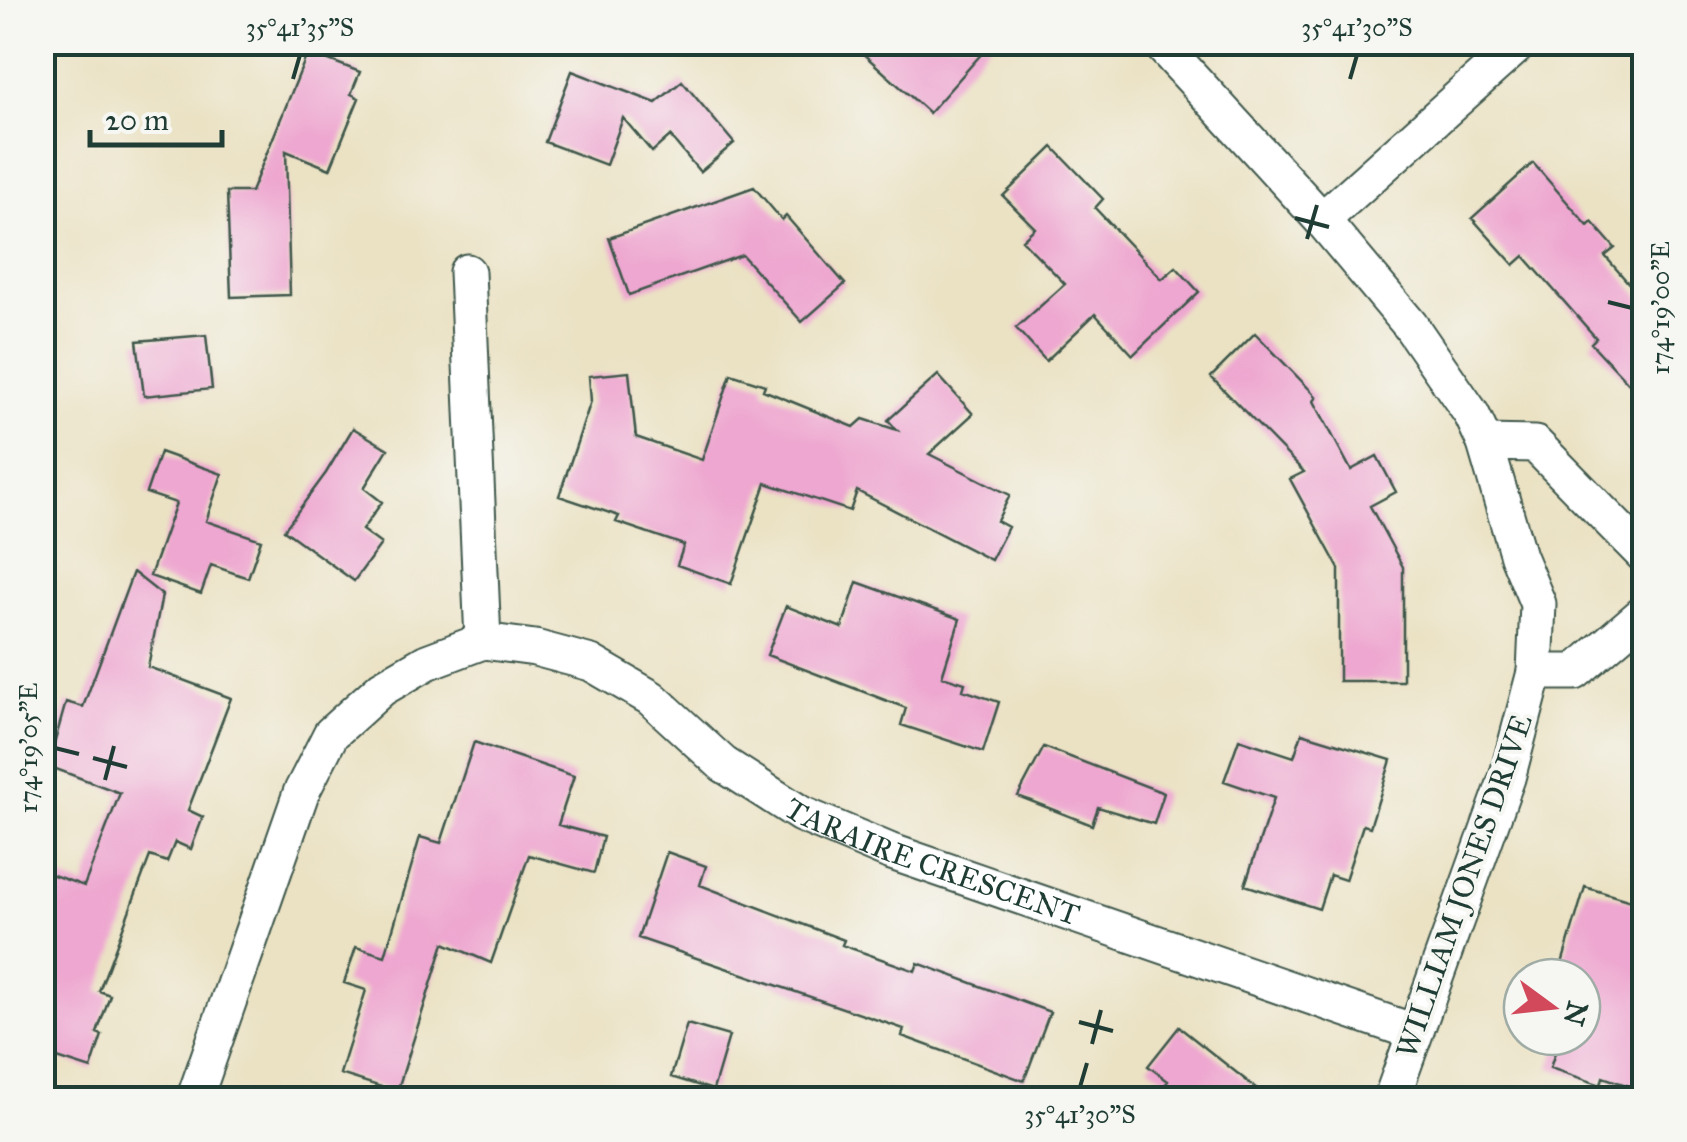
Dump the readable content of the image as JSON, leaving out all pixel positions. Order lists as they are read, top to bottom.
{
  "streets": {
    "street": ["TARAIRE CRESCENT", "WILLIAM JONES DRIVE"]
  },
  "crossings": [
    ["TARAIRE CRESCENT", "WILLIAM JONES DRIVE"]
  ],
  "scale_bar": "20 m",
  "north": "right",
  "coordinates": [
    "35°41'35\"S",
    "35°41'30\"S",
    "174°19'00\"E",
    "174°19'05\"E"
  ]
}
